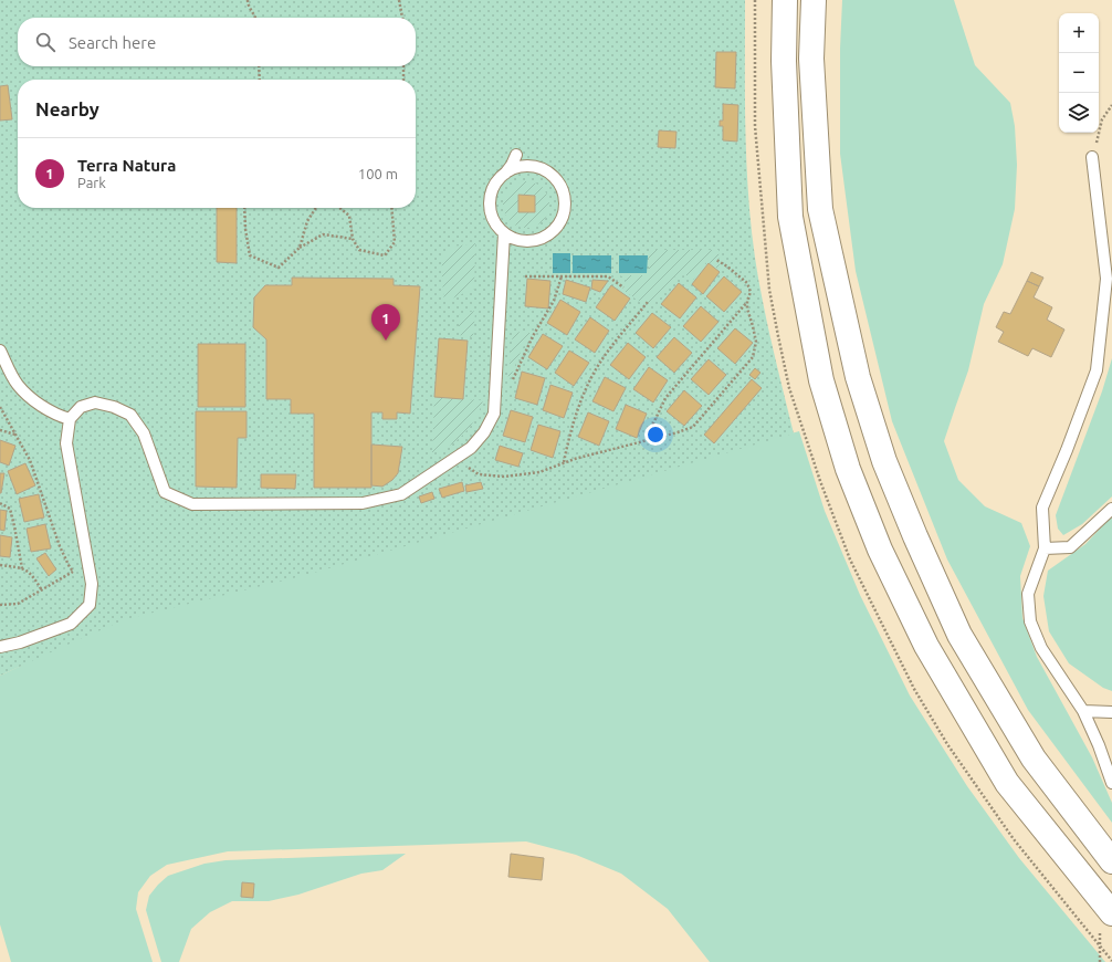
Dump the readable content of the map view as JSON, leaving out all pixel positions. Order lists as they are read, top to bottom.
{
  "page": {
    "map_buttons": ["+", "−"],
    "search": "Search here",
    "heading": "Nearby",
    "list": [
      {
        "mark": "1",
        "name": "Terra Natura",
        "note": "Park",
        "value": "100 m"
      }
    ],
    "pins": "1"
  }
}
